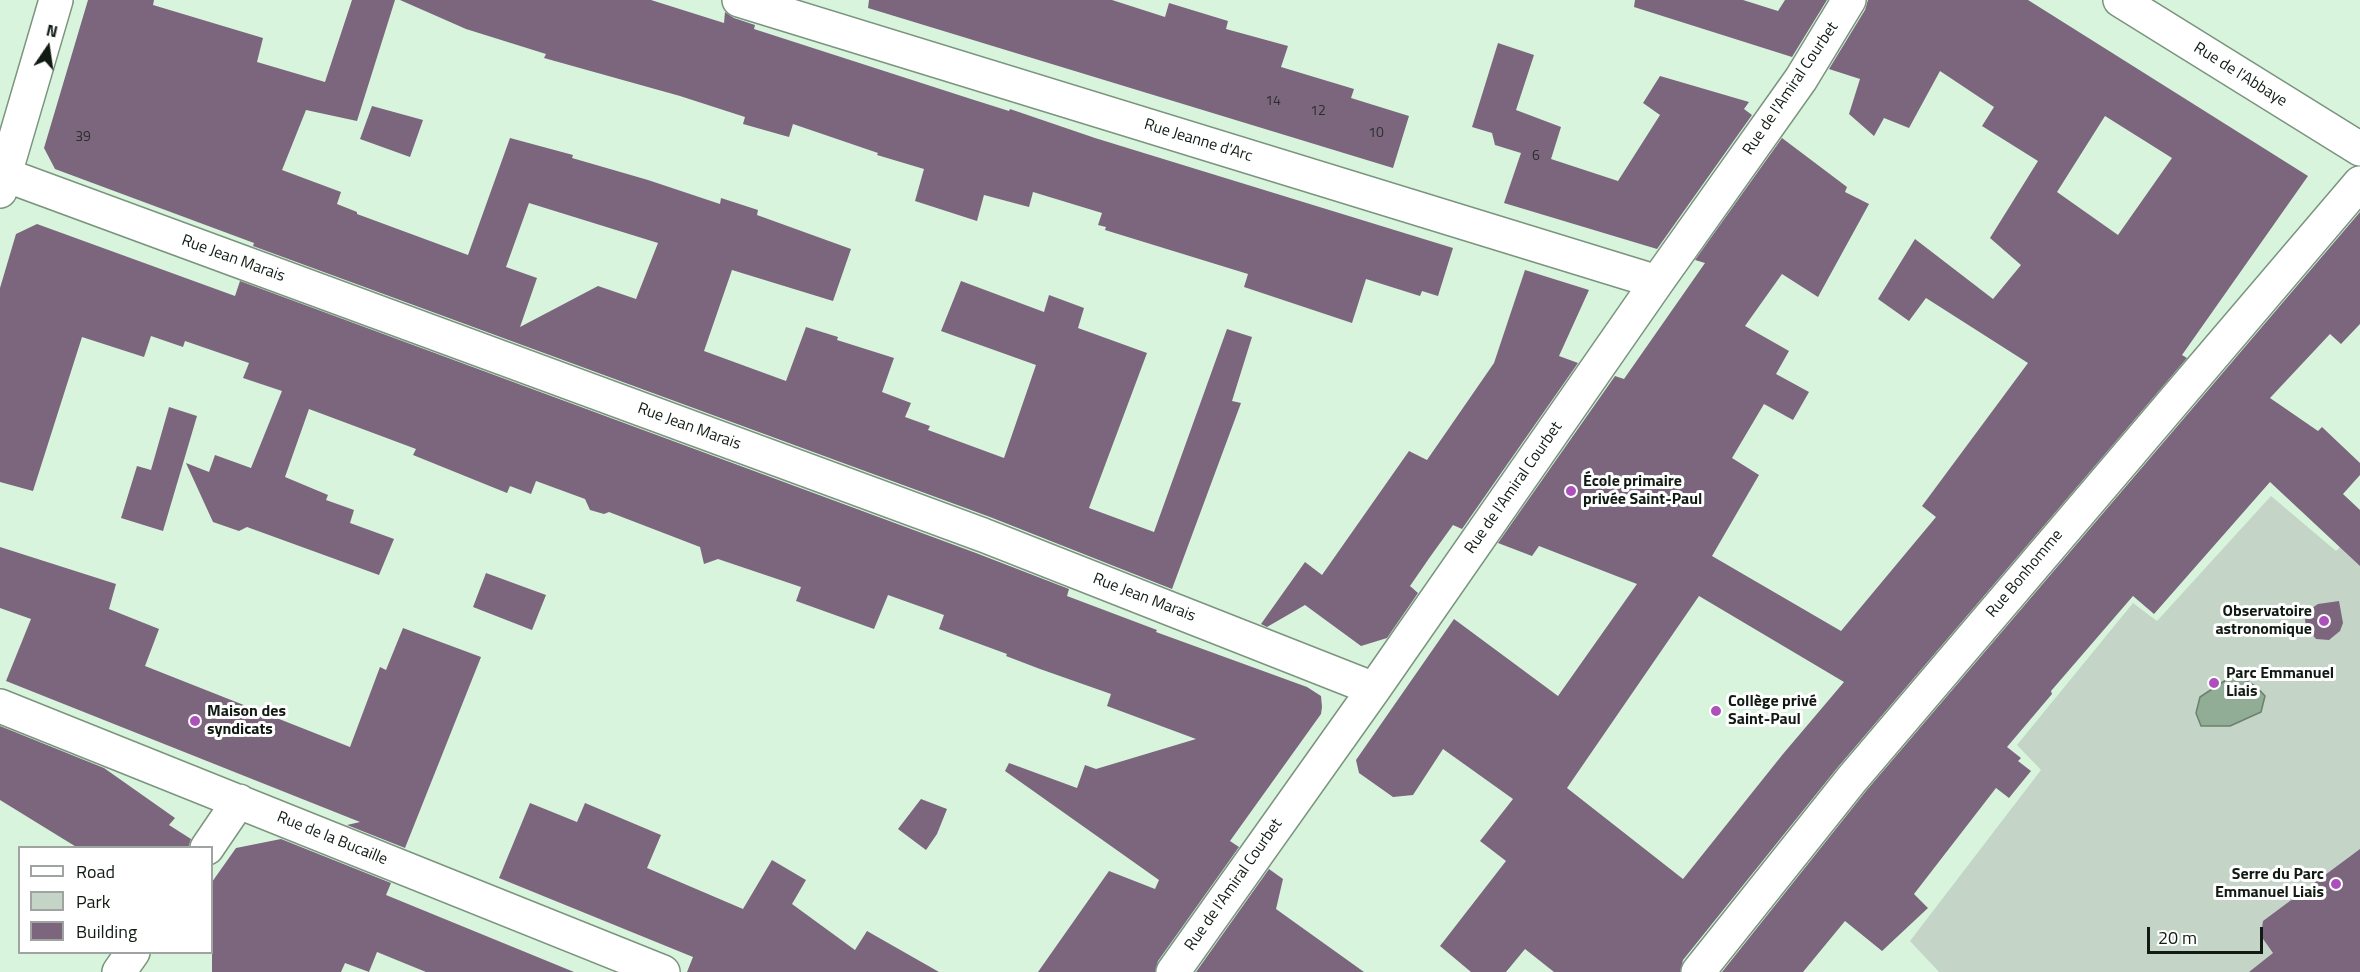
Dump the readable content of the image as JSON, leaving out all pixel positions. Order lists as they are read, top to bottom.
{
  "streets": {
    "street": [
      "Rue de l'Abbaye",
      "Rue de l'Amiral Courbet",
      "Rue Jeanne d'Arc",
      "Rue Jean Marais",
      "Rue Bonhomme",
      "Rue de la Bucaille"
    ]
  },
  "crossings": [
    ["Rue de l'Amiral Courbet", "Rue Jeanne d'Arc"],
    ["Rue de l'Amiral Courbet", "Rue Jean Marais"]
  ],
  "places": [
    "École primaire privée Saint-Paul",
    "Observatoire astronomique",
    "Parc Emmanuel Liais",
    "Collège privé Saint-Paul",
    "Maison des syndicats",
    "Serre du Parc Emmanuel Liais"
  ],
  "house_numbers": [
    "14",
    "12",
    "10",
    "39",
    "6"
  ],
  "legend": ["Road", "Park", "Building"],
  "scale_bar": "20 m",
  "north": "top"
}
